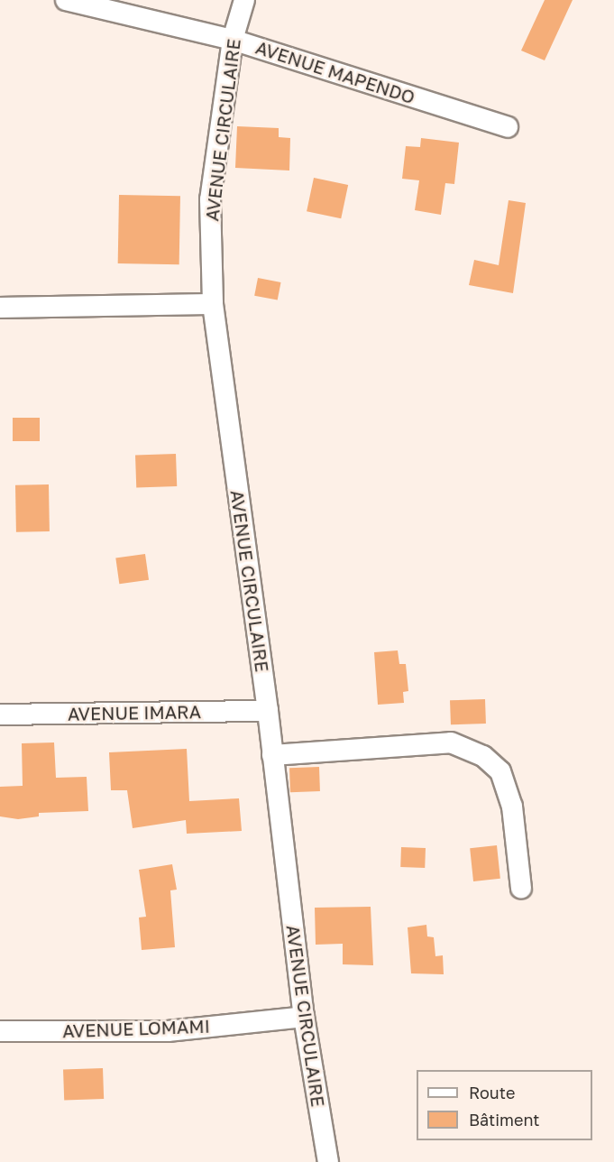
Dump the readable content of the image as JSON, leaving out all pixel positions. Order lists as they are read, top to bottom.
{
  "streets": {
    "street": [
      "AVENUE MAPENDO",
      "AVENUE CIRCULAIRE",
      "AVENUE IMARA",
      "AVENUE LOMAMI"
    ]
  },
  "crossings": [
    ["AVENUE MAPENDO", "AVENUE CIRCULAIRE"],
    ["AVENUE CIRCULAIRE", "AVENUE IMARA"],
    ["AVENUE CIRCULAIRE", "AVENUE LOMAMI"]
  ],
  "legend": ["Route", "Bâtiment"]
}
